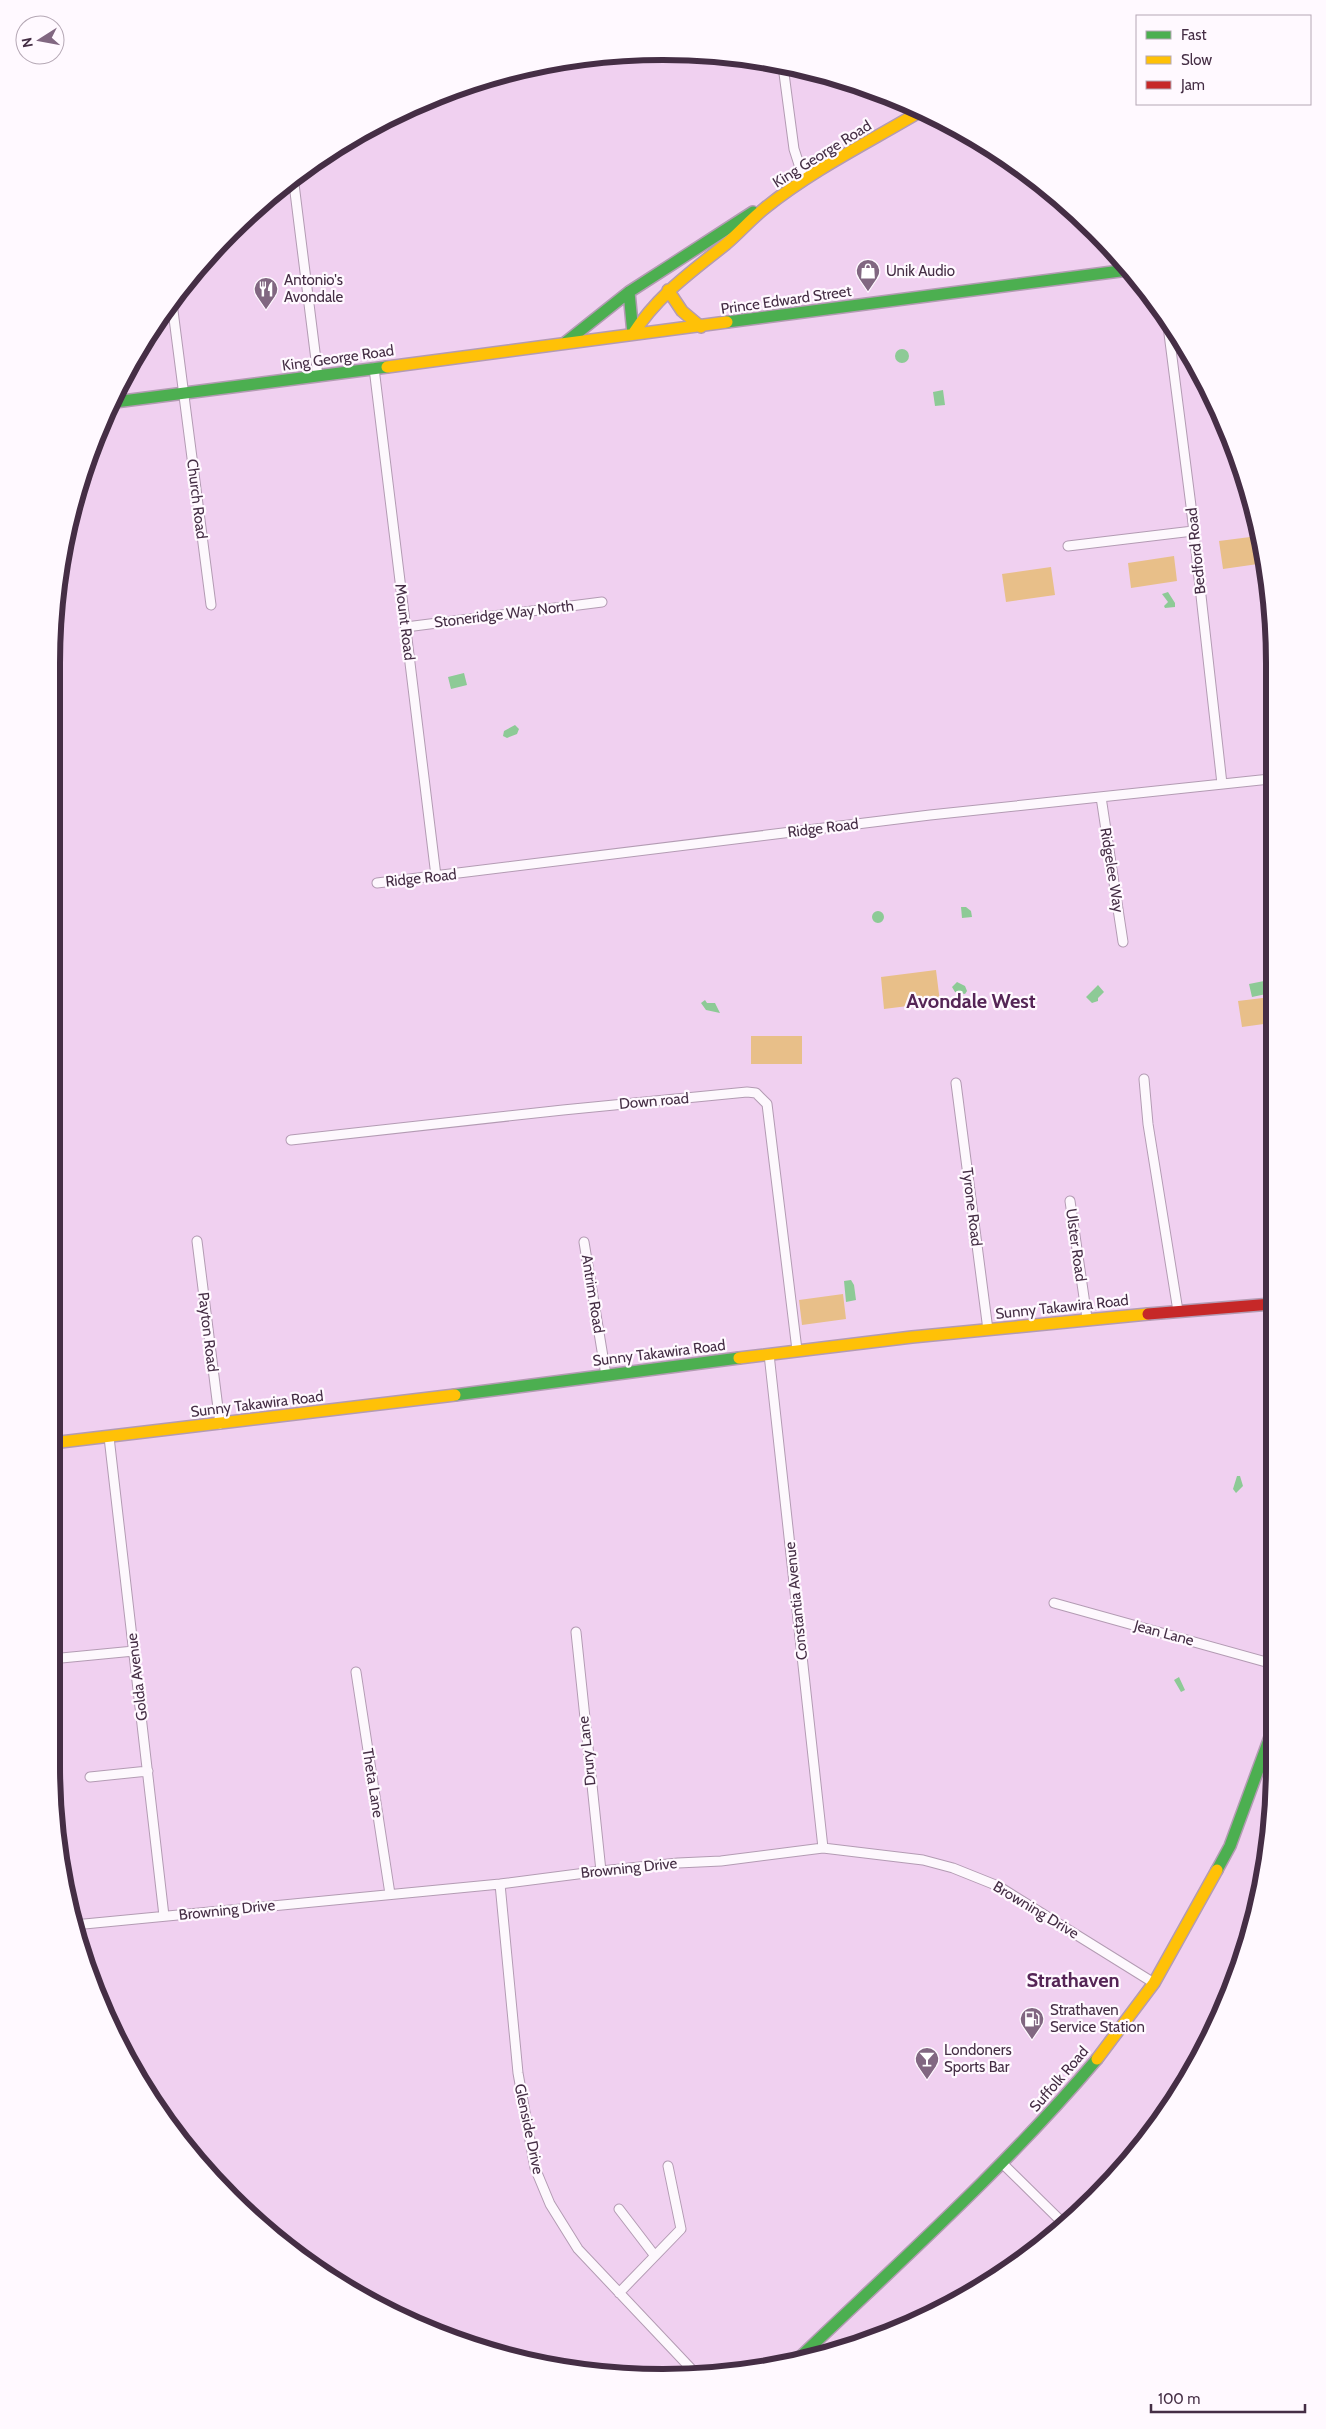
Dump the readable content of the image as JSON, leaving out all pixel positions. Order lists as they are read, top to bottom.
{
  "streets": {
    "main road": [
      "King George Road",
      "Prince Edward Street",
      "Sunny Takawira Road",
      "Suffolk Road"
    ],
    "street": [
      "Church Road",
      "Bedford Road",
      "Stoneridge Way North",
      "Mount Road",
      "Ridge Road",
      "Ridgelee Way",
      "Down road",
      "Tyrone Road",
      "Ulster Road",
      "Antrim Road",
      "Payton Road",
      "Constantia Avenue",
      "Jean Lane",
      "Golda Avenue",
      "Drury Lane",
      "Theta Lane",
      "Browning Drive",
      "Glenside Drive"
    ]
  },
  "crossings": [
    ["King George Road", "Prince Edward Street"],
    ["King George Road", "Church Road"],
    ["King George Road", "Mount Road"],
    ["Bedford Road", "Ridge Road"],
    ["Stoneridge Way North", "Mount Road"],
    ["Mount Road", "Ridge Road"],
    ["Ridge Road", "Ridgelee Way"],
    ["Down road", "Sunny Takawira Road"],
    ["Tyrone Road", "Sunny Takawira Road"],
    ["Ulster Road", "Sunny Takawira Road"],
    ["Antrim Road", "Sunny Takawira Road"],
    ["Sunny Takawira Road", "Payton Road"],
    ["Sunny Takawira Road", "Constantia Avenue"],
    ["Sunny Takawira Road", "Golda Avenue"],
    ["Constantia Avenue", "Browning Drive"],
    ["Golda Avenue", "Browning Drive"],
    ["Drury Lane", "Browning Drive"],
    ["Theta Lane", "Browning Drive"],
    ["Browning Drive", "Suffolk Road"],
    ["Browning Drive", "Glenside Drive"]
  ],
  "districts": ["Avondale West", "Strathaven"],
  "places": {
    "shop": ["Unik Audio"],
    "restaurant": ["Antonio's Avondale"],
    "fuel station": ["Strathaven Service Station"],
    "bar": ["Londoners Sports Bar"]
  },
  "legend": ["Fast", "Slow", "Jam"],
  "scale_bar": "100 m",
  "north": "left"
}
